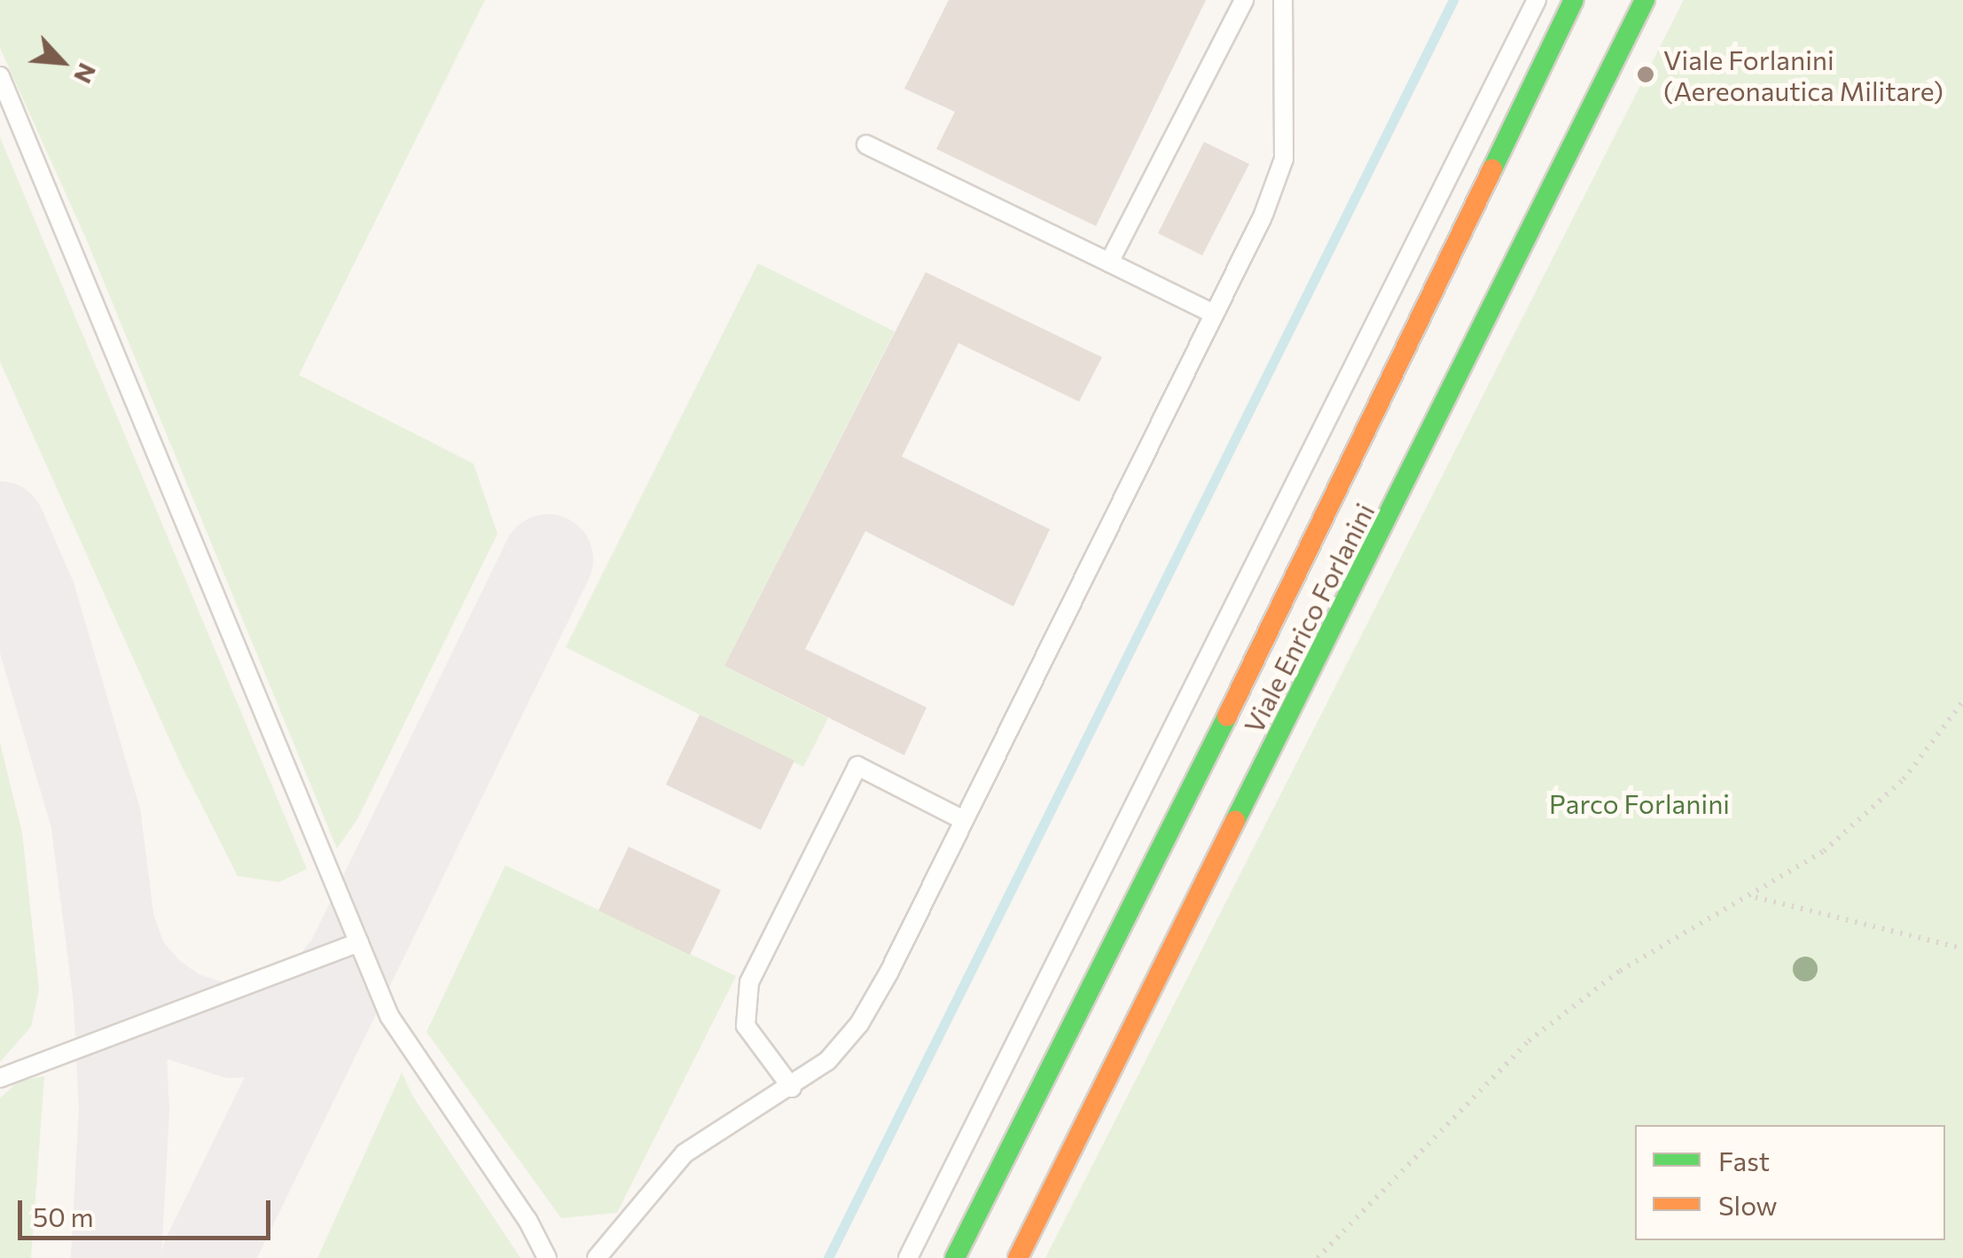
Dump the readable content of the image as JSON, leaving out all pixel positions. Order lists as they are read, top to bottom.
{
  "streets": {
    "main road": ["Viale Enrico Forlanini"]
  },
  "parks": ["Parco Forlanini"],
  "places": ["Viale Forlanini (Aereonautica Militare)"],
  "legend": ["Fast", "Slow"],
  "scale_bar": "50 m",
  "north": "bottom right"
}
